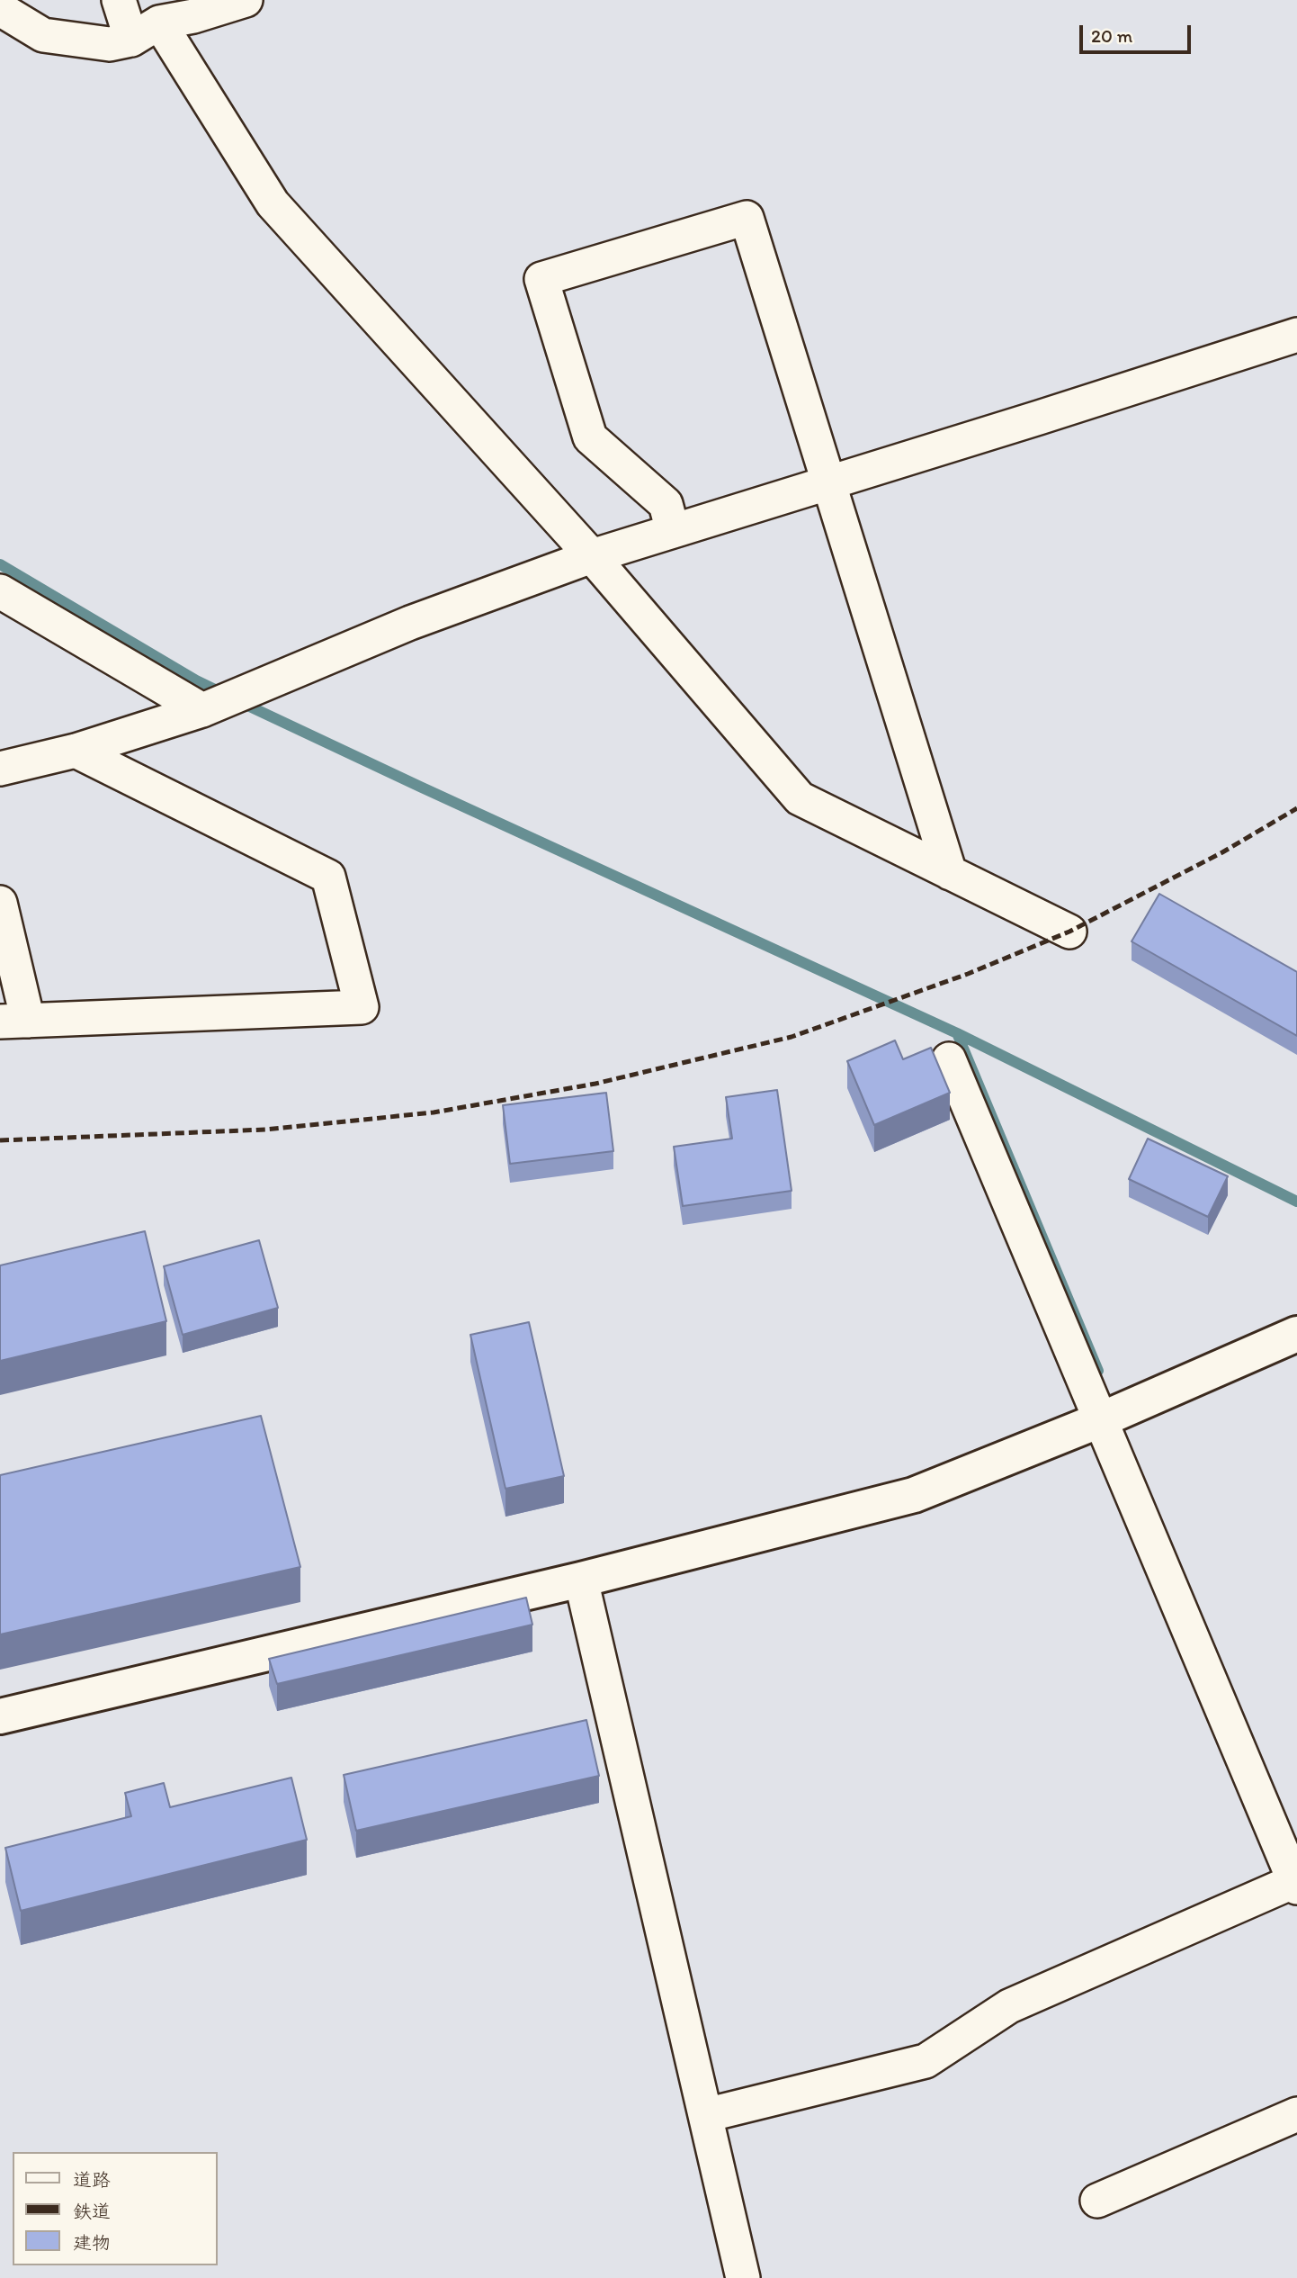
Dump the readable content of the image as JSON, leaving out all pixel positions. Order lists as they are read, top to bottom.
{
  "legend": ["道路", "鉄道", "建物"],
  "scale_bar": "20 m"
}
